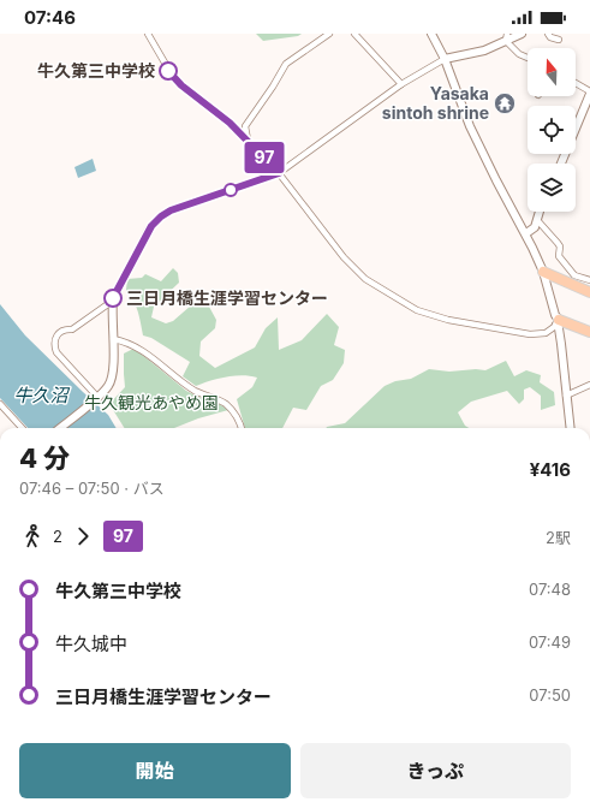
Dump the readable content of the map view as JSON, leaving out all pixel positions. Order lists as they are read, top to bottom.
{
  "water": ["牛久沼"],
  "parks": ["牛久観光あやめ園"],
  "places": {
    "other": ["牛久第三中学校", "三日月橋生涯学習センター"],
    "temple": ["Yasaka sintoh shrine"]
  },
  "lines": ["bus line 97"],
  "north": "top",
  "page": {
    "status": "07:46",
    "on_map": "97",
    "heading": ["4 分", "07:46 – 07:50 · バス", "¥416"],
    "legs": ["2", "97", "2駅"],
    "list": [
      {
        "name": "牛久第三中学校",
        "value": "07:48"
      },
      {
        "name": "牛久城中",
        "value": "07:49"
      },
      {
        "name": "三日月橋生涯学習センター",
        "value": "07:50"
      }
    ],
    "buttons": ["開始", "きっぷ"]
  }
}
